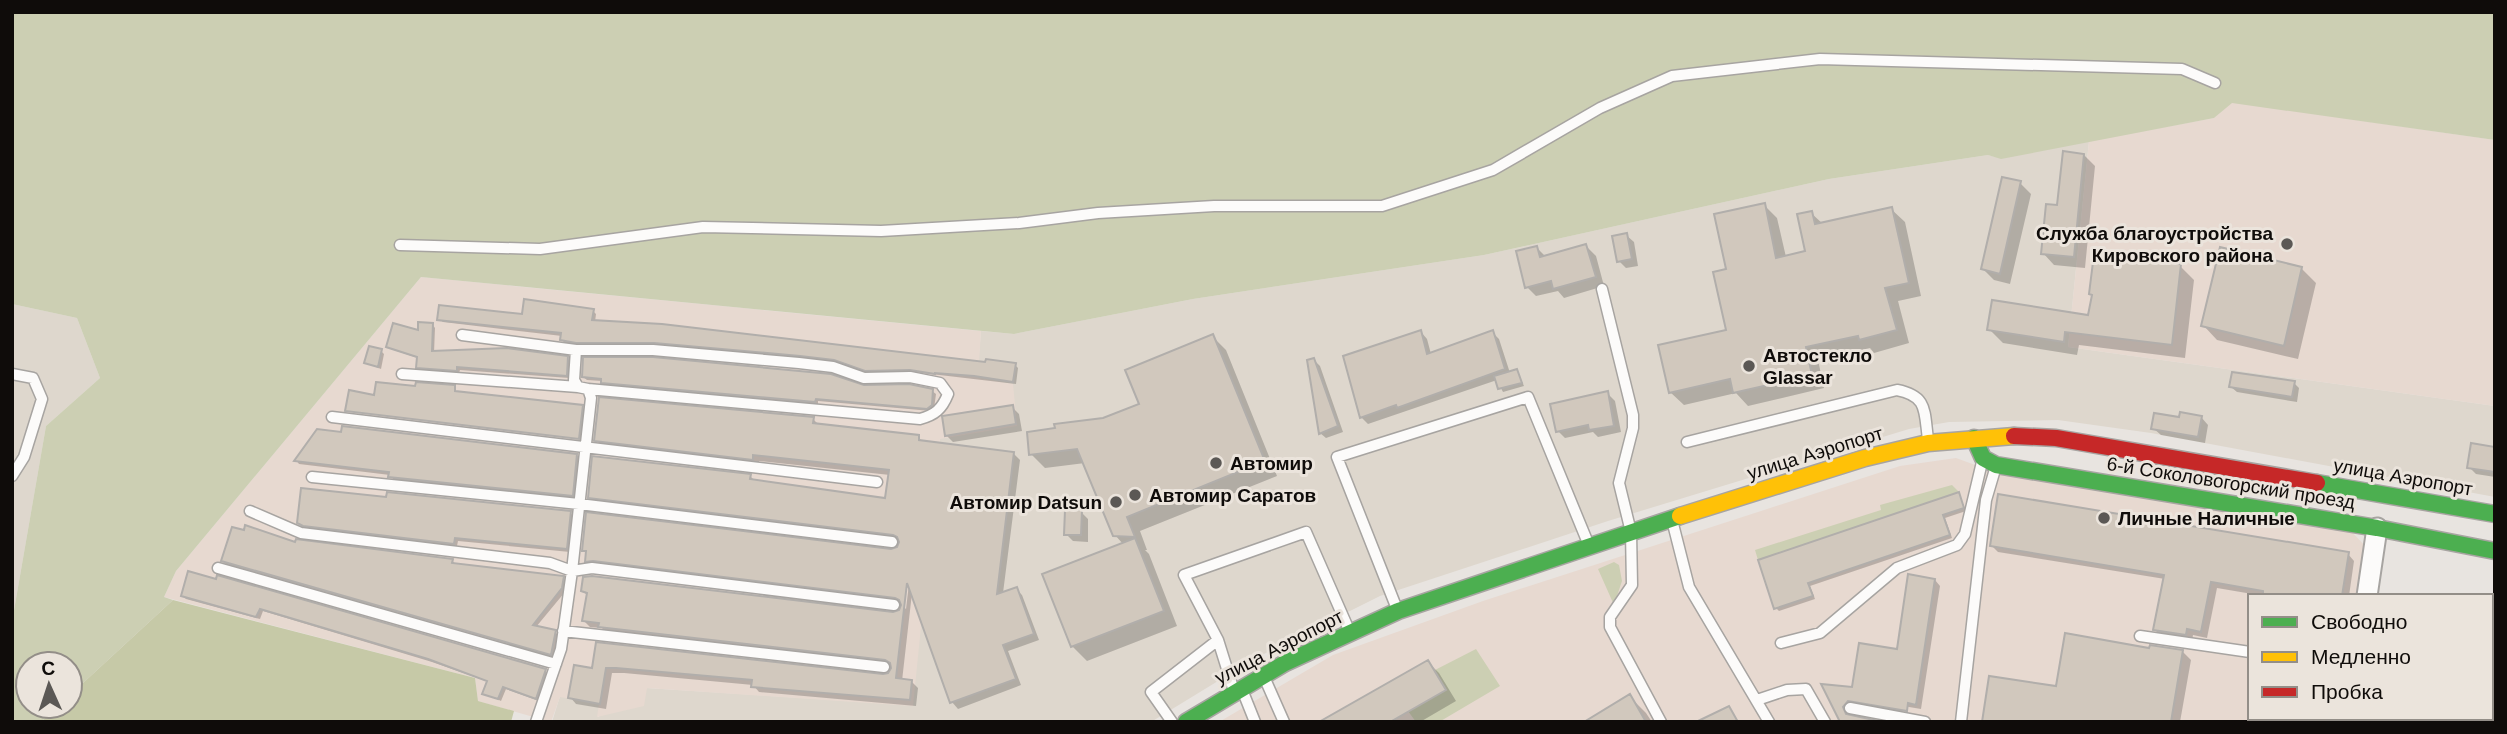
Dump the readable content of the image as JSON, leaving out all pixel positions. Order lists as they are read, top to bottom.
{
  "streets": {
    "main road": ["улица Аэропорт", "6-й Соколовогорский проезд"]
  },
  "places": [
    "Служба благоустройства Кировского района",
    "Автостекло Glassar",
    "Автомир",
    "Автомир Саратов",
    "Автомир Datsun",
    "Личные Наличные"
  ],
  "legend": ["Свободно", "Медленно", "Пробка"],
  "north": "top"
}
